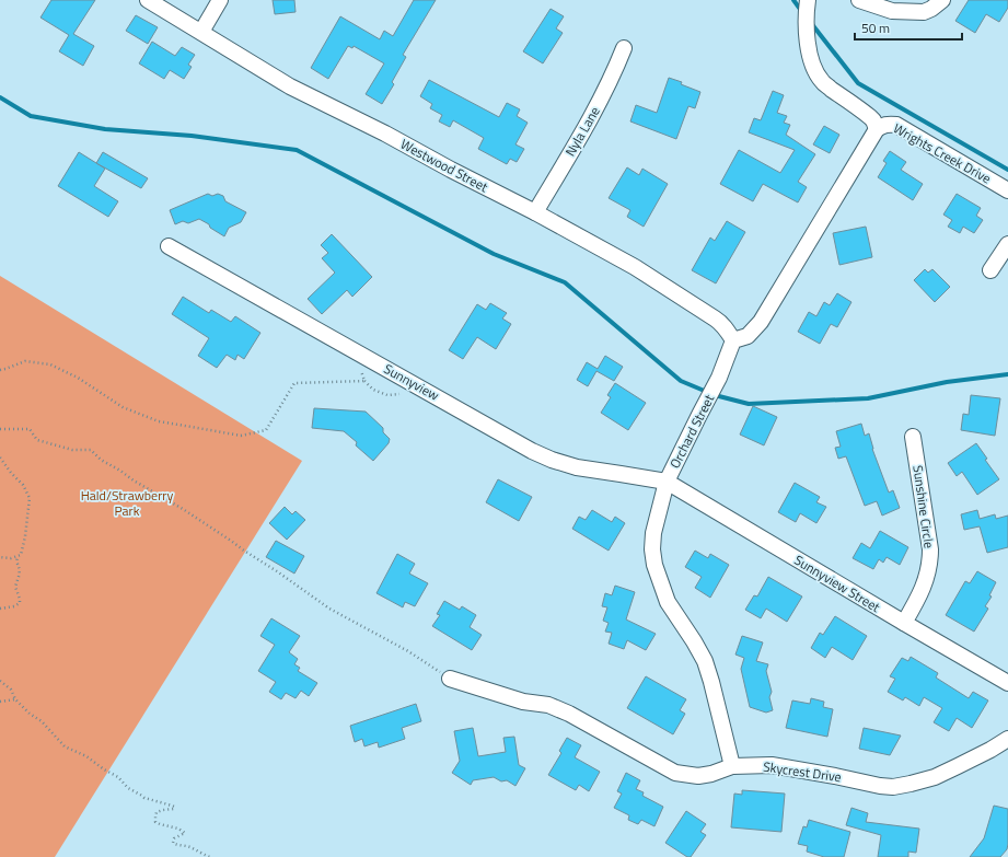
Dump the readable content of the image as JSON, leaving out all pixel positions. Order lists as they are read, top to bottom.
{
  "streets": {
    "street": [
      "Nyla Lane",
      "Wrights Creek Drive",
      "Westwood Street",
      "Sunnyview",
      "Orchard Street",
      "Sunshine Circle",
      "Sunnyview Street",
      "Skycrest Drive"
    ]
  },
  "crossings": [
    ["Nyla Lane", "Westwood Street"],
    ["Westwood Street", "Orchard Street"],
    ["Sunnyview", "Orchard Street"],
    ["Sunnyview", "Sunnyview Street"],
    ["Orchard Street", "Sunnyview Street"],
    ["Orchard Street", "Skycrest Drive"],
    ["Sunshine Circle", "Sunnyview Street"]
  ],
  "parks": ["Hald/Strawberry Park"],
  "scale_bar": "50 m"
}
